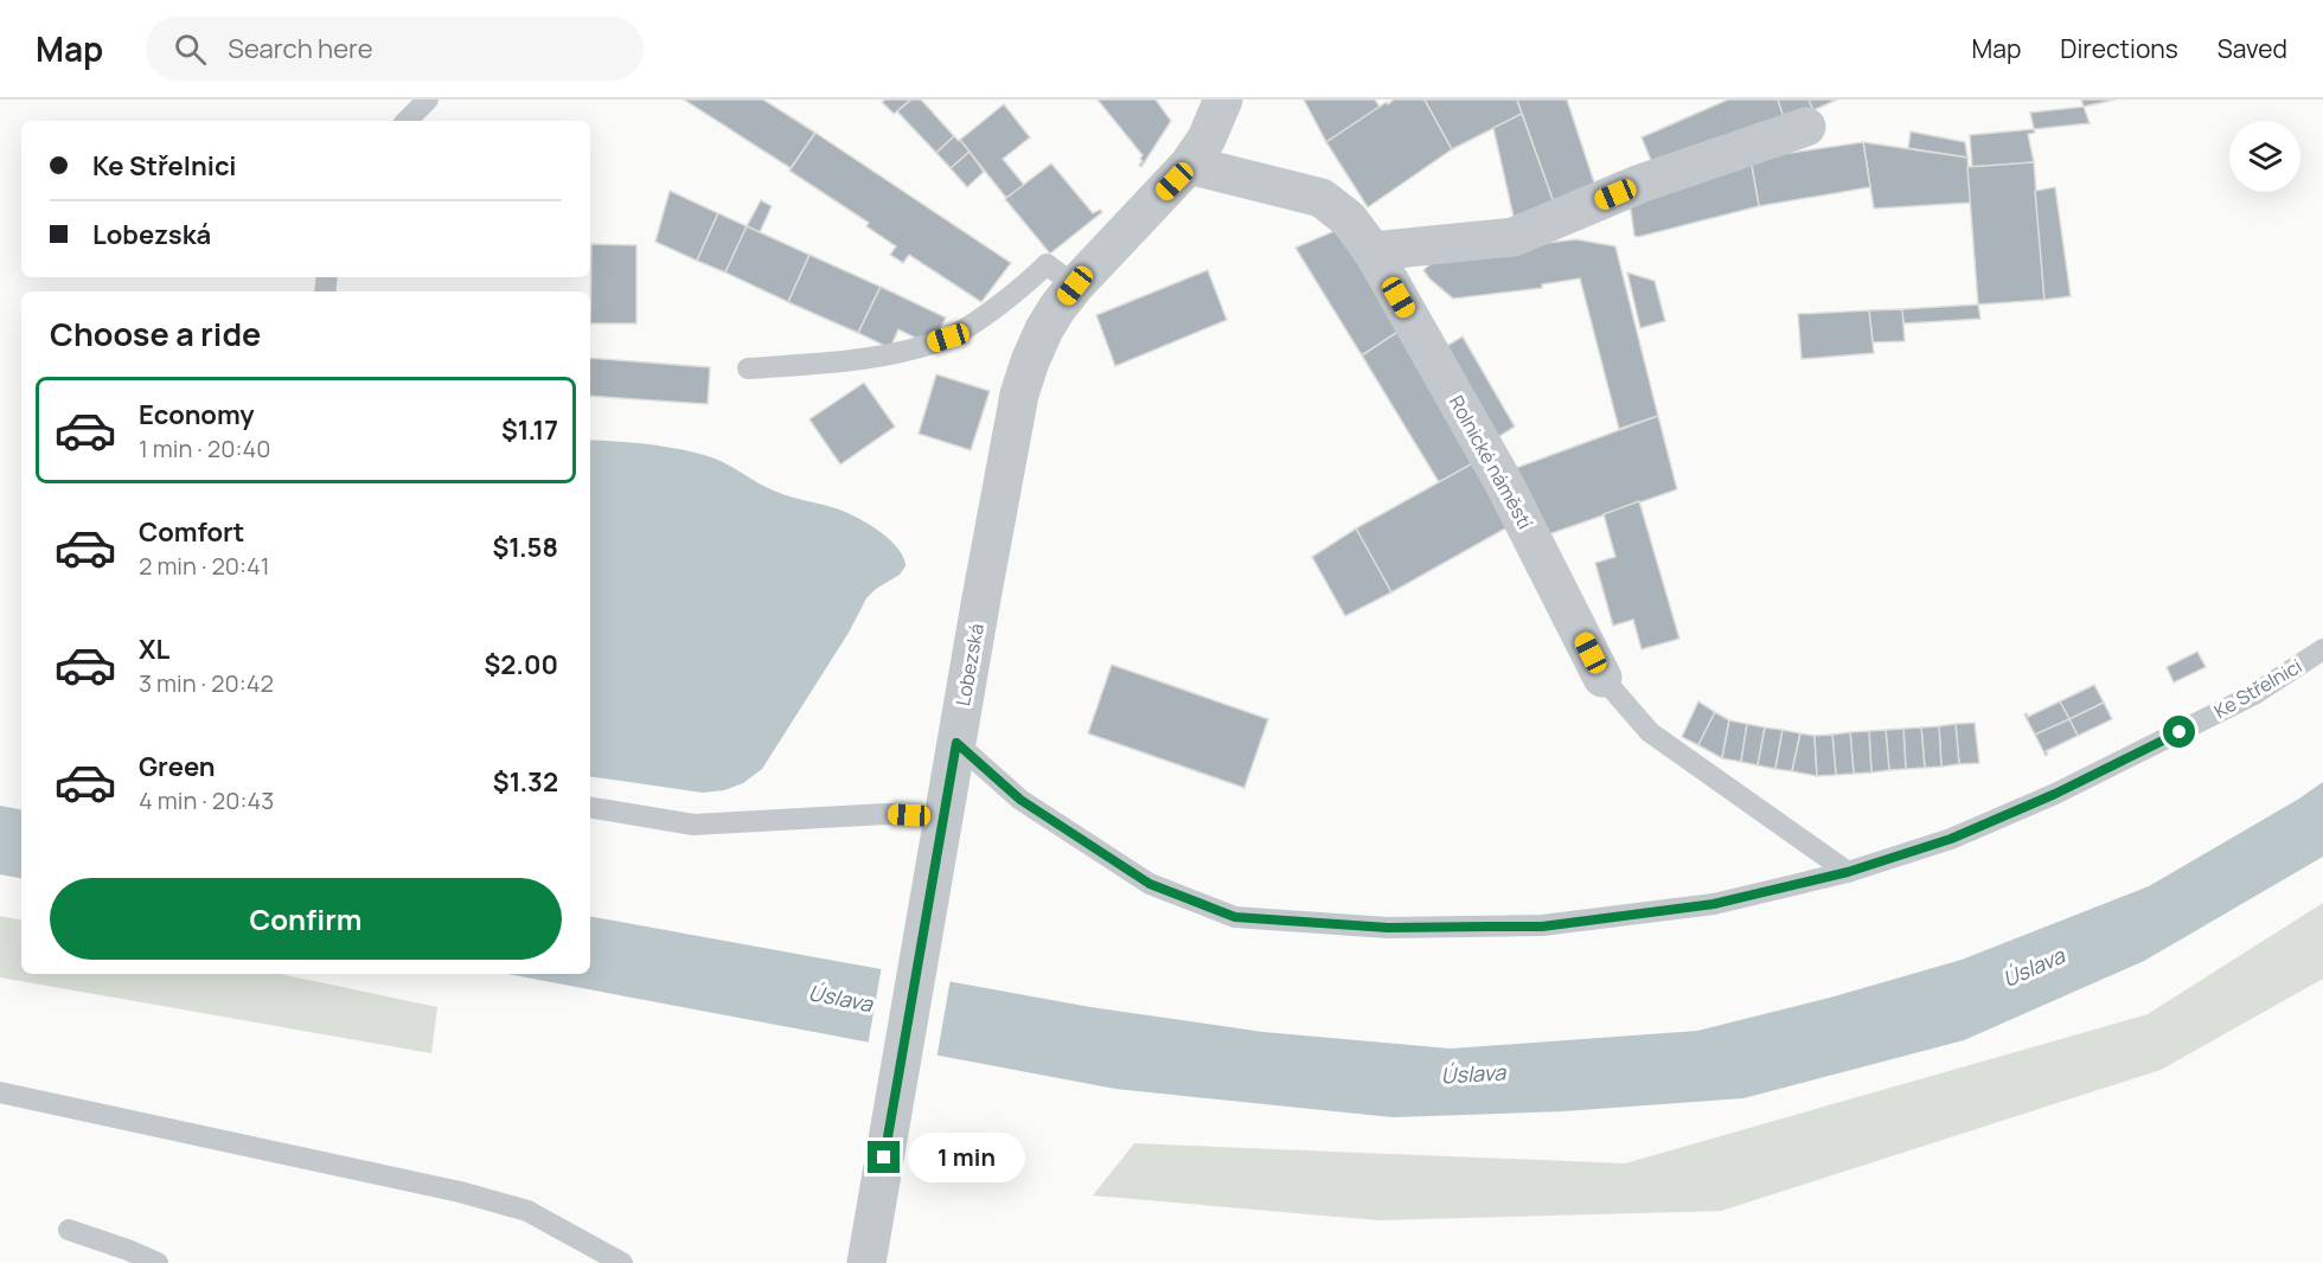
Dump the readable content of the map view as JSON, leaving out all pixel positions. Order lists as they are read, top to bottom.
{
  "streets": {
    "street": ["Rolnické náměstí", "Lobezská"],
    "lane": ["Ke Střelnici"]
  },
  "crossings": [
    ["Rolnické náměstí", "Lobezská"],
    ["Lobezská", "Ke Střelnici"]
  ],
  "water": ["Úslava"],
  "page": {
    "header": "Map",
    "search": "Search here",
    "nav": ["Map", "Directions", "Saved"],
    "banner": ["Ke Střelnici", "Lobezská"],
    "heading": "Choose a ride",
    "list": [
      {
        "name": "Economy",
        "note": "1 min · 20:40",
        "value": "$1.17"
      },
      {
        "name": "Comfort",
        "note": "2 min · 20:41",
        "value": "$1.58"
      },
      {
        "name": "XL",
        "note": "3 min · 20:42",
        "value": "$2.00"
      },
      {
        "name": "Green",
        "note": "4 min · 20:43",
        "value": "$1.32"
      }
    ],
    "buttons": "Confirm",
    "bubble": "1 min"
  }
}
